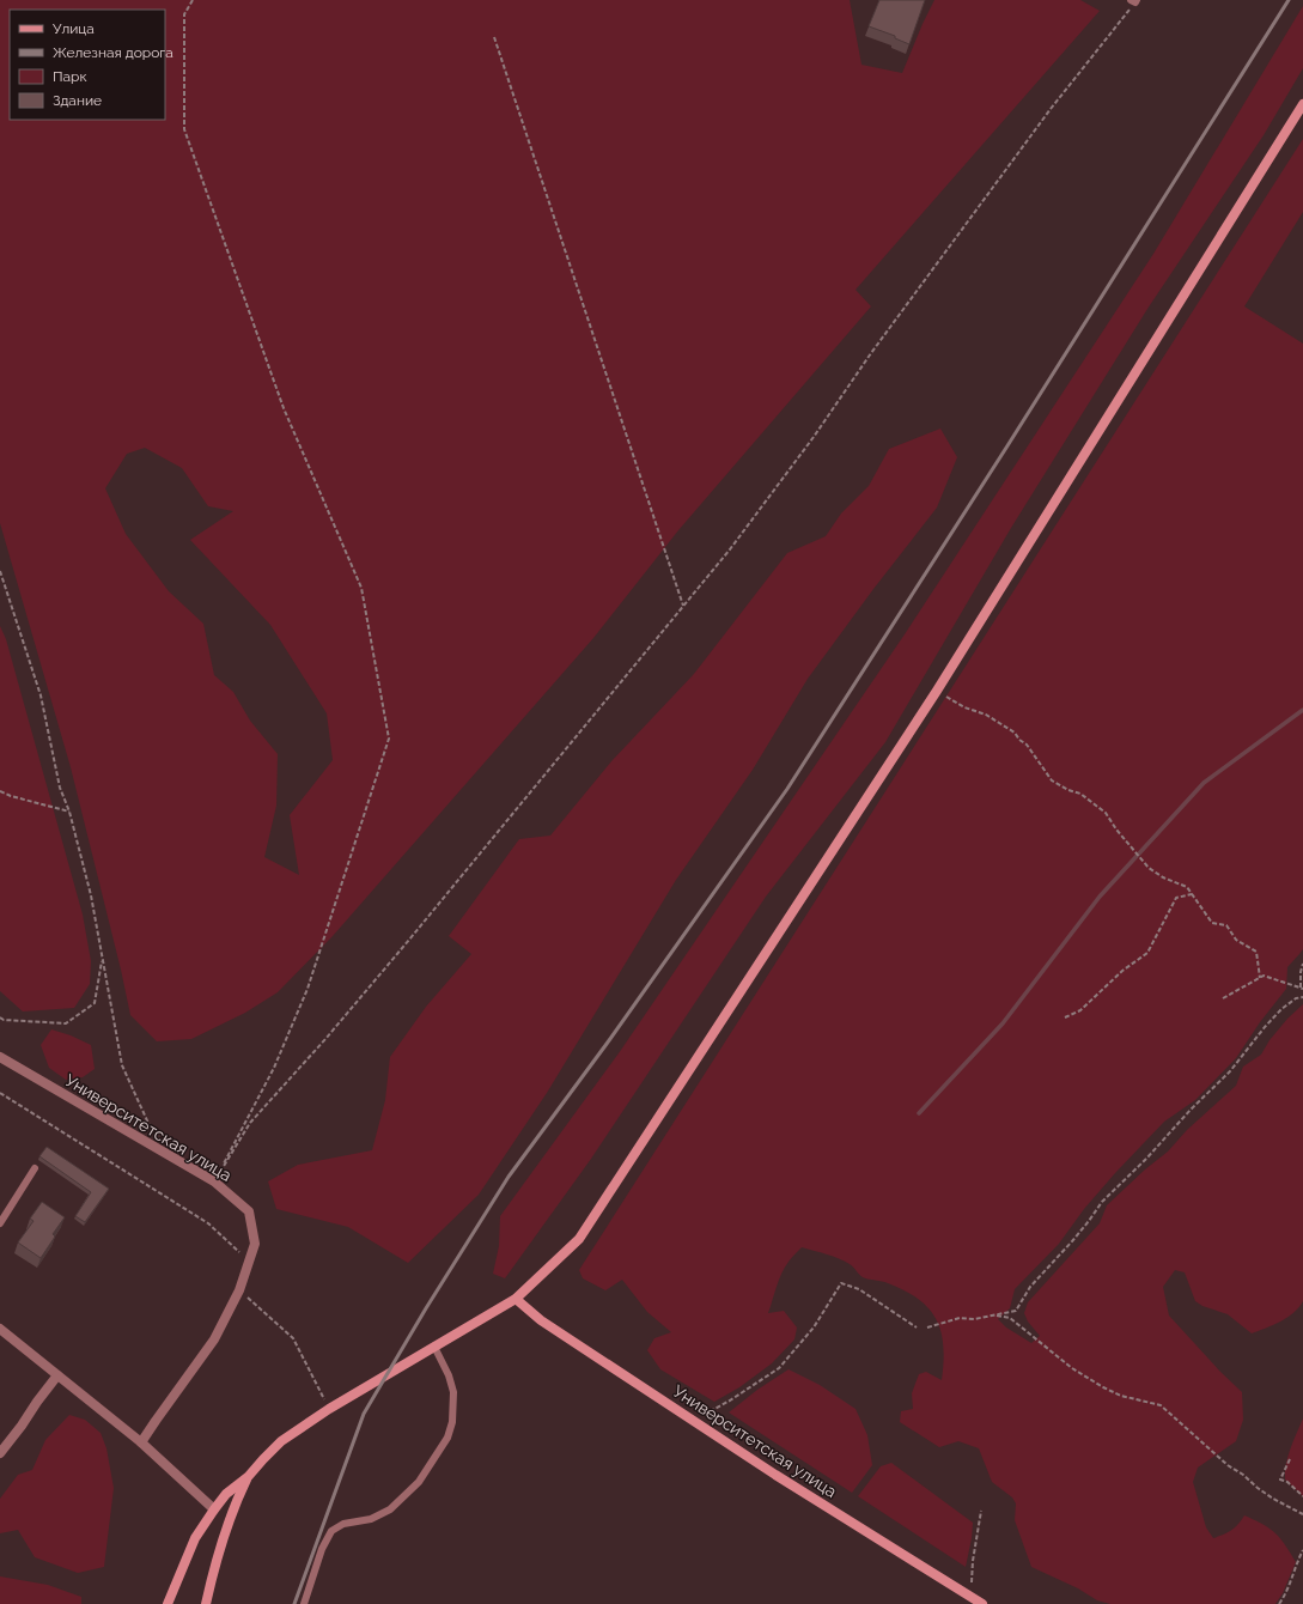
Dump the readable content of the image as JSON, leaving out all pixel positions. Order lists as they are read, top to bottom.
{
  "streets": {
    "main road": ["Университетская улица"]
  },
  "legend": [
    "Улица",
    "Железная дорога",
    "Парк",
    "Здание"
  ]
}
